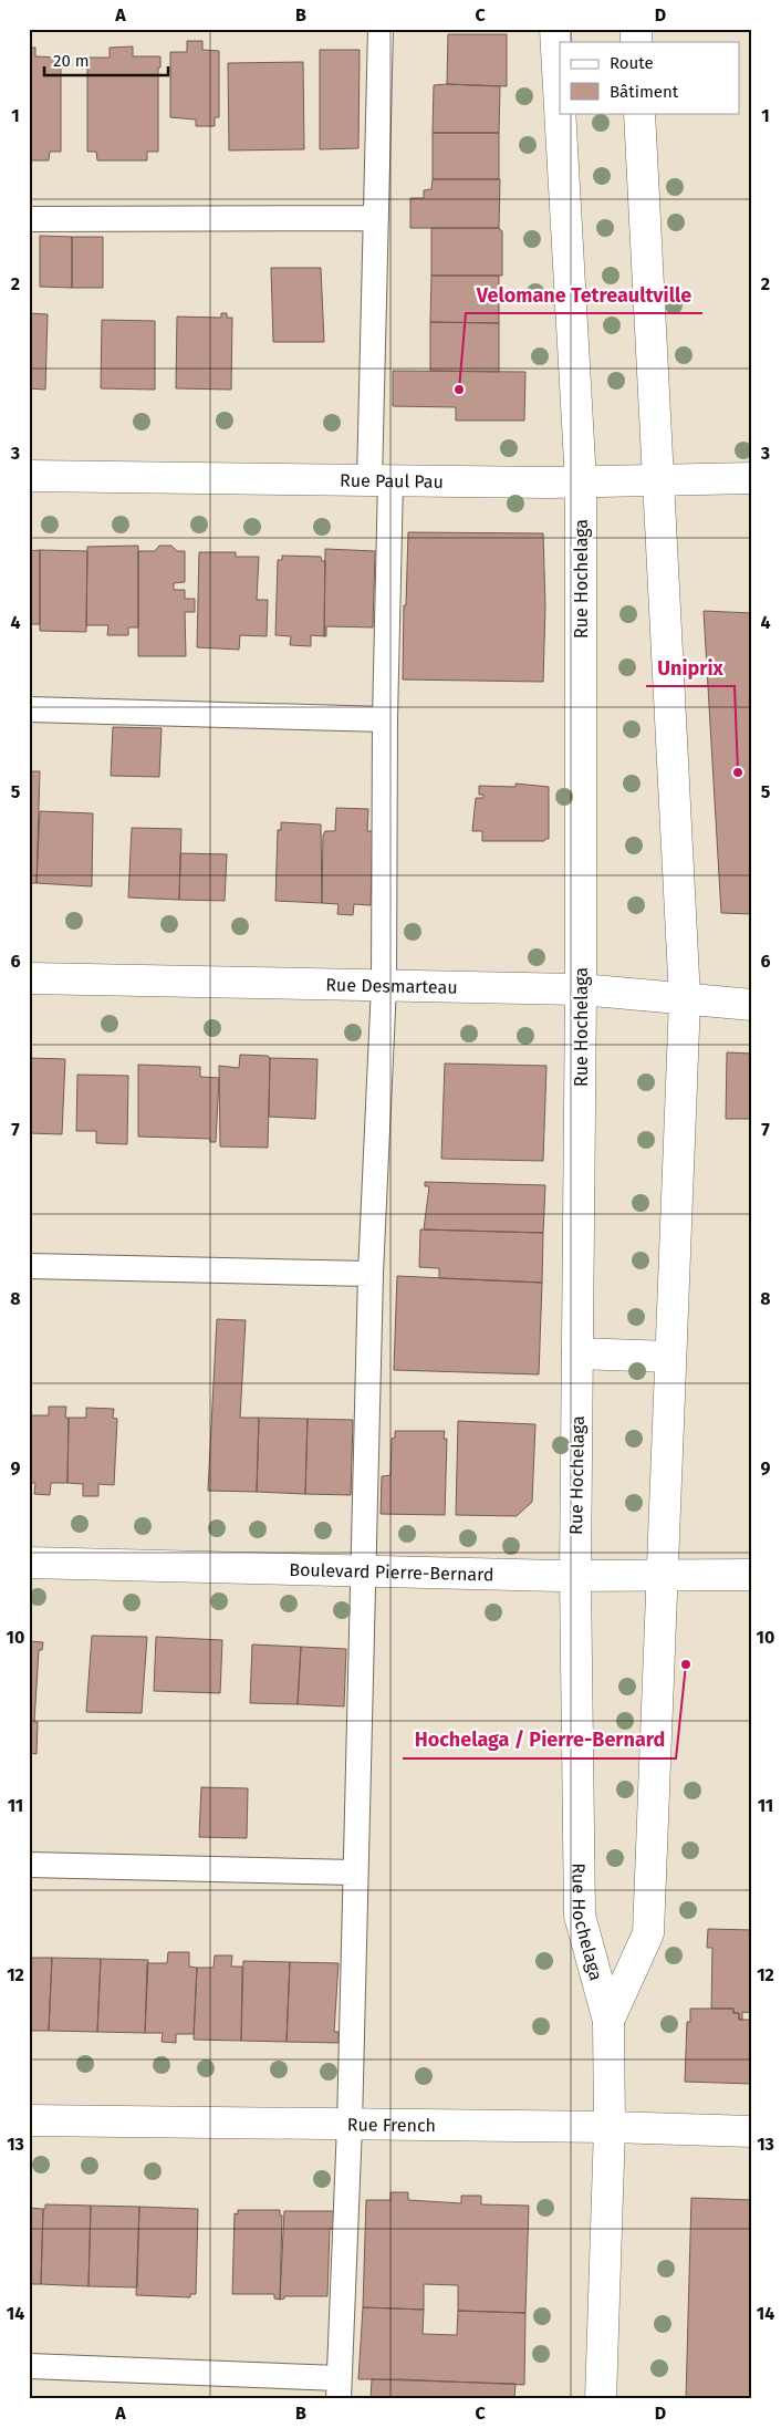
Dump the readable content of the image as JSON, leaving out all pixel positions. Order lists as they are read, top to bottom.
{
  "streets": {
    "main road": [
      "Rue Paul Pau",
      "Rue Hochelaga",
      "Rue Desmarteau",
      "Boulevard Pierre-Bernard",
      "Rue French"
    ]
  },
  "crossings": [
    ["Rue Paul Pau", "Rue Hochelaga"],
    ["Rue Hochelaga", "Rue Desmarteau"],
    ["Rue Hochelaga", "Boulevard Pierre-Bernard"],
    ["Rue Hochelaga", "Rue French"]
  ],
  "places": ["Velomane Tetreaultville", "Uniprix", "Hochelaga / Pierre-Bernard"],
  "legend": ["Route", "Bâtiment"],
  "scale_bar": "20 m",
  "grid": {
    "columns": [
      "A",
      "B",
      "C",
      "D"
    ],
    "rows": [
      "1",
      "2",
      "3",
      "4",
      "5",
      "6",
      "7",
      "8",
      "9",
      "10",
      "11",
      "12",
      "13",
      "14"
    ]
  }
}
